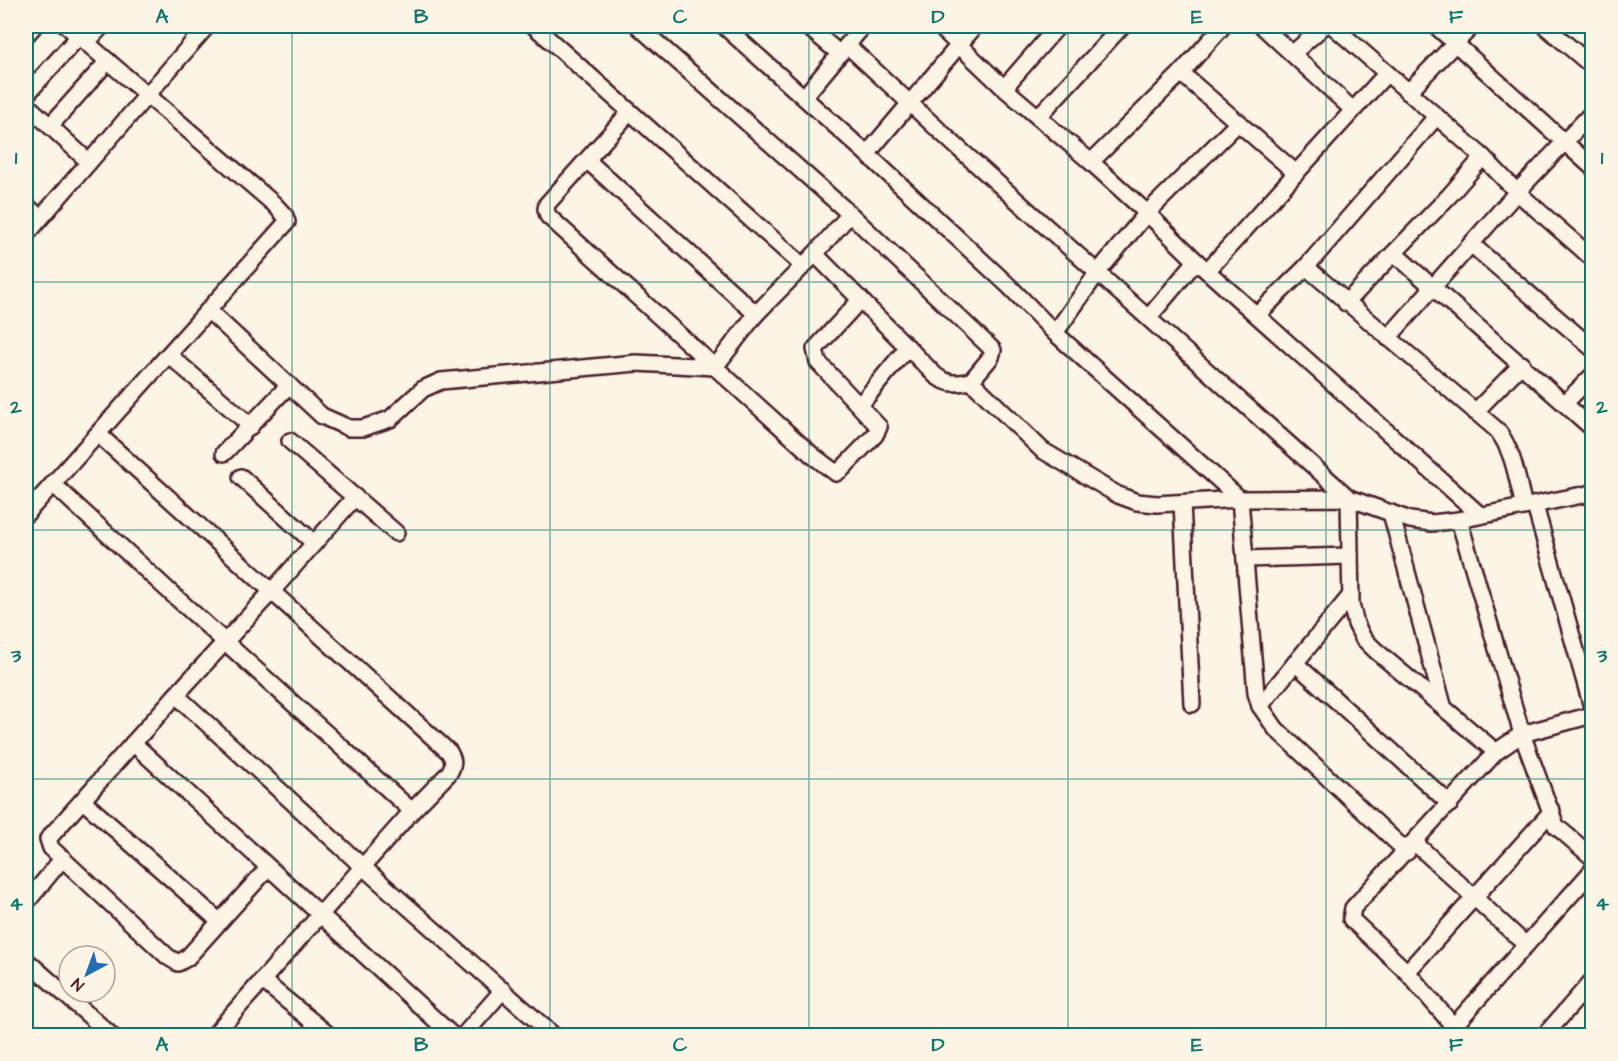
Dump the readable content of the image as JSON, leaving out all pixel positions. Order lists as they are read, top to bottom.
{
  "north": "bottom left",
  "grid": {
    "columns": [
      "A",
      "B",
      "C",
      "D",
      "E",
      "F"
    ],
    "rows": [
      "1",
      "2",
      "3",
      "4"
    ]
  }
}
